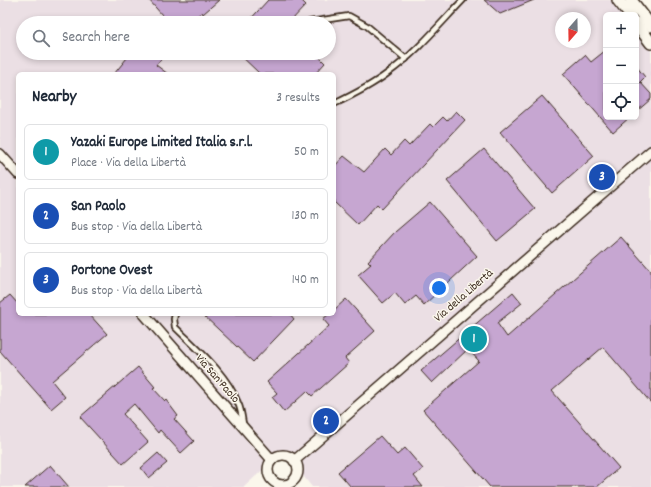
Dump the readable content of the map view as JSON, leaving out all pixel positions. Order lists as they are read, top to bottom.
{
  "streets": {
    "street": ["Via della Libertà", "Via San Paolo"]
  },
  "crossings": [
    ["Via della Libertà", "Via San Paolo"]
  ],
  "north": "bottom",
  "page": {
    "map_buttons": ["+", "−"],
    "search": "Search here",
    "heading": ["Nearby", "3 results"],
    "list": [
      {
        "mark": "1",
        "name": "Yazaki Europe Limited Italia s.r.l.",
        "note": "Place · Via della Libertà",
        "value": "50 m"
      },
      {
        "mark": "2",
        "name": "San Paolo",
        "note": "Bus stop · Via della Libertà",
        "value": "130 m"
      },
      {
        "mark": "3",
        "name": "Portone Ovest",
        "note": "Bus stop · Via della Libertà",
        "value": "140 m"
      }
    ],
    "pins": ["3", "1", "2"]
  }
}
